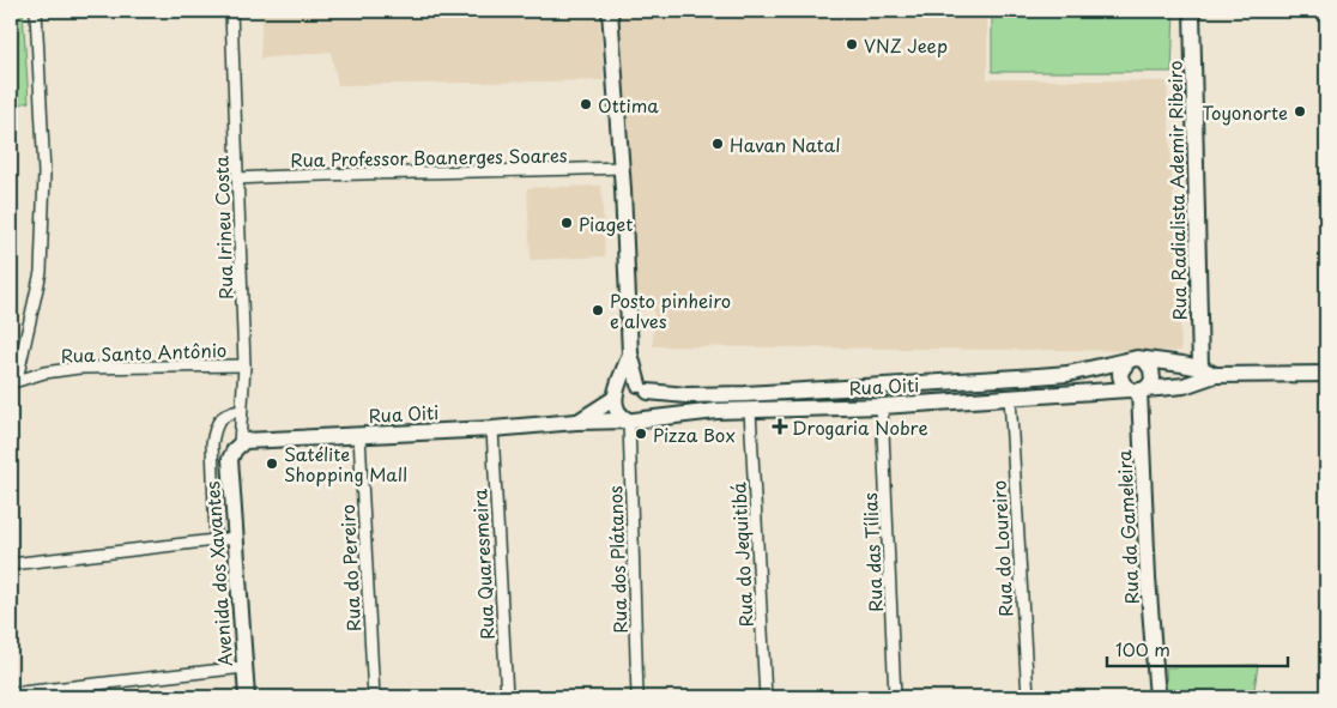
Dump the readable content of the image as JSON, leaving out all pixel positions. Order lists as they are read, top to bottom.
{
  "streets": {
    "main road": [
      "Rua Radialista Ademir Ribeiro",
      "Rua Oiti",
      "Rua da Gameleira",
      "Avenida dos Xavantes"
    ],
    "street": [
      "Rua Professor Boanerges Soares",
      "Rua Irineu Costa",
      "Rua Santo Antônio",
      "Rua do Loureiro",
      "Rua das Tílias",
      "Rua do Jequitibá",
      "Rua dos Plátanos",
      "Rua Quaresmeira",
      "Rua do Pereiro"
    ]
  },
  "crossings": [
    ["Rua Professor Boanerges Soares", "Rua Irineu Costa"],
    ["Rua Radialista Ademir Ribeiro", "Rua Oiti"],
    ["Rua Irineu Costa", "Rua Santo Antônio"],
    ["Rua Irineu Costa", "Rua Oiti"],
    ["Rua Irineu Costa", "Avenida dos Xavantes"],
    ["Rua Oiti", "Rua da Gameleira"],
    ["Rua Oiti", "Rua do Loureiro"],
    ["Rua Oiti", "Rua das Tílias"],
    ["Rua Oiti", "Rua do Jequitibá"],
    ["Rua Oiti", "Rua dos Plátanos"],
    ["Rua Oiti", "Rua Quaresmeira"],
    ["Rua Oiti", "Rua do Pereiro"],
    ["Rua Oiti", "Avenida dos Xavantes"]
  ],
  "places": {
    "other": [
      "VNZ Jeep",
      "Ottima",
      "Toyonorte",
      "Havan Natal",
      "Piaget",
      "Posto pinheiro e alves",
      "Pizza Box",
      "Satélite Shopping Mall"
    ],
    "health": ["Drogaria Nobre"]
  },
  "scale_bar": "100 m"
}
